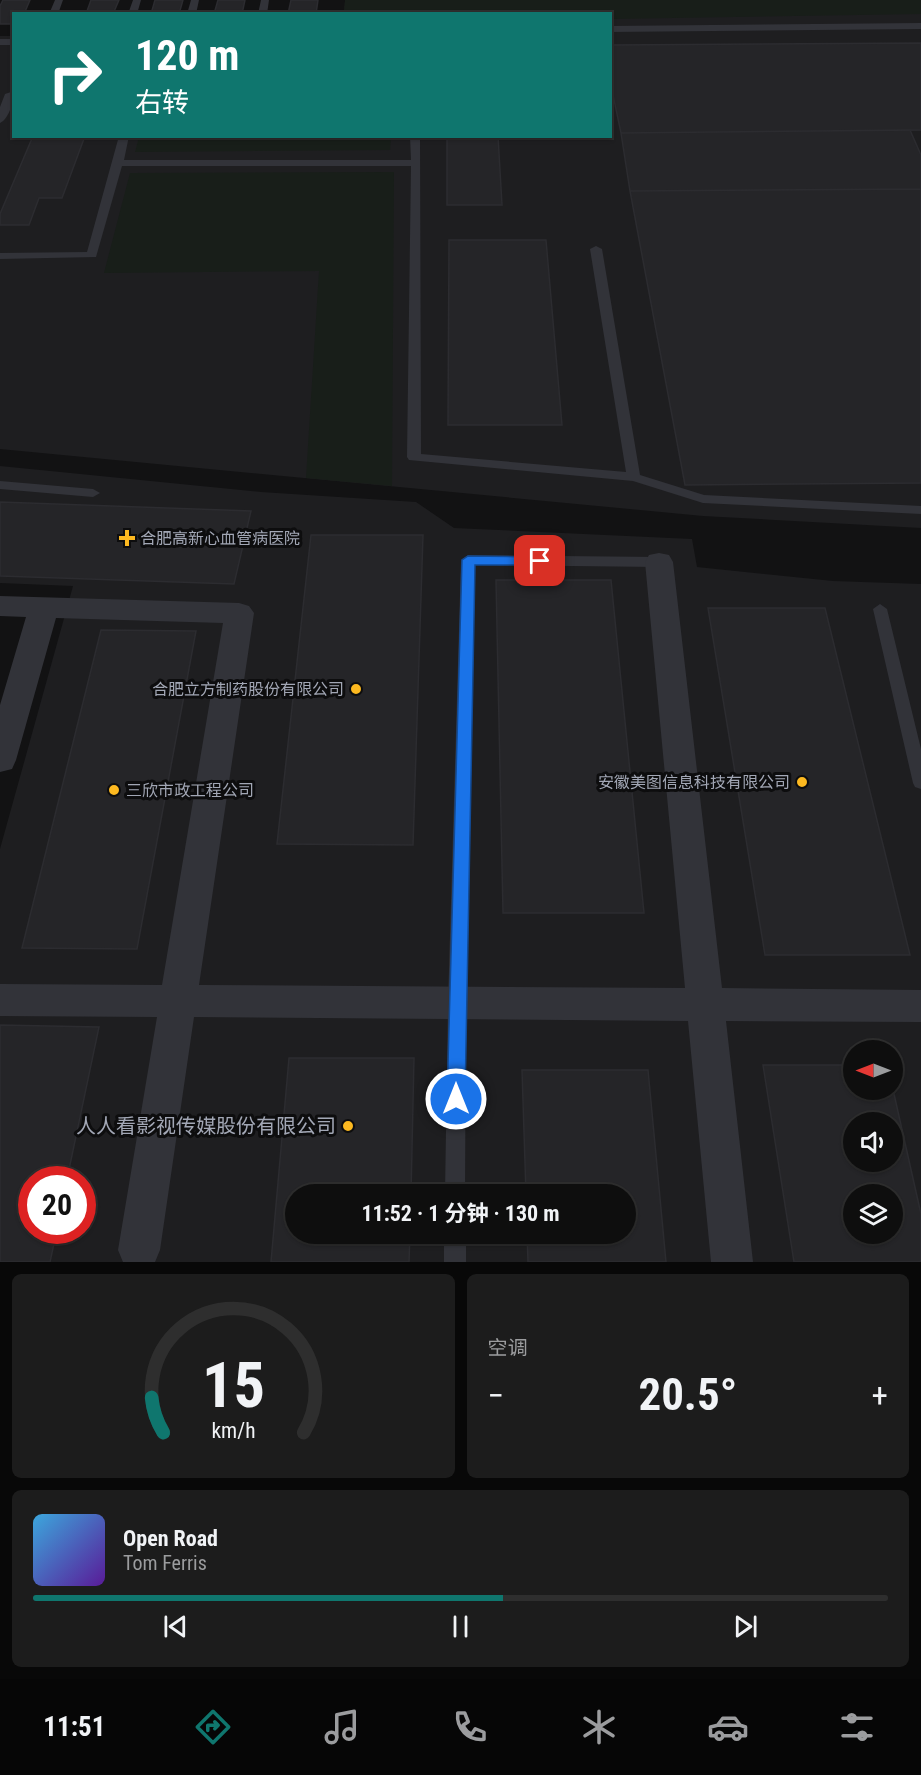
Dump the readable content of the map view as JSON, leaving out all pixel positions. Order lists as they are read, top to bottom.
{
  "places": {
    "health": ["合肥高新心血管病医院"],
    "other": [
      "合肥立方制药股份有限公司",
      "安徽美图信息科技有限公司",
      "三欣市政工程公司",
      "人人看影视传媒股份有限公司"
    ]
  },
  "north": "left",
  "page": {
    "turn": ["120 m", "右转"],
    "limit": "20",
    "trip": "11:52 · 1 分钟 · 130 m",
    "tile": "空调",
    "heat": ["−", "20.5°", "+"],
    "song": ["Open Road", "Tom Ferris"],
    "tabs": "11:51",
    "gauge": ["15", "km/h"]
  }
}
